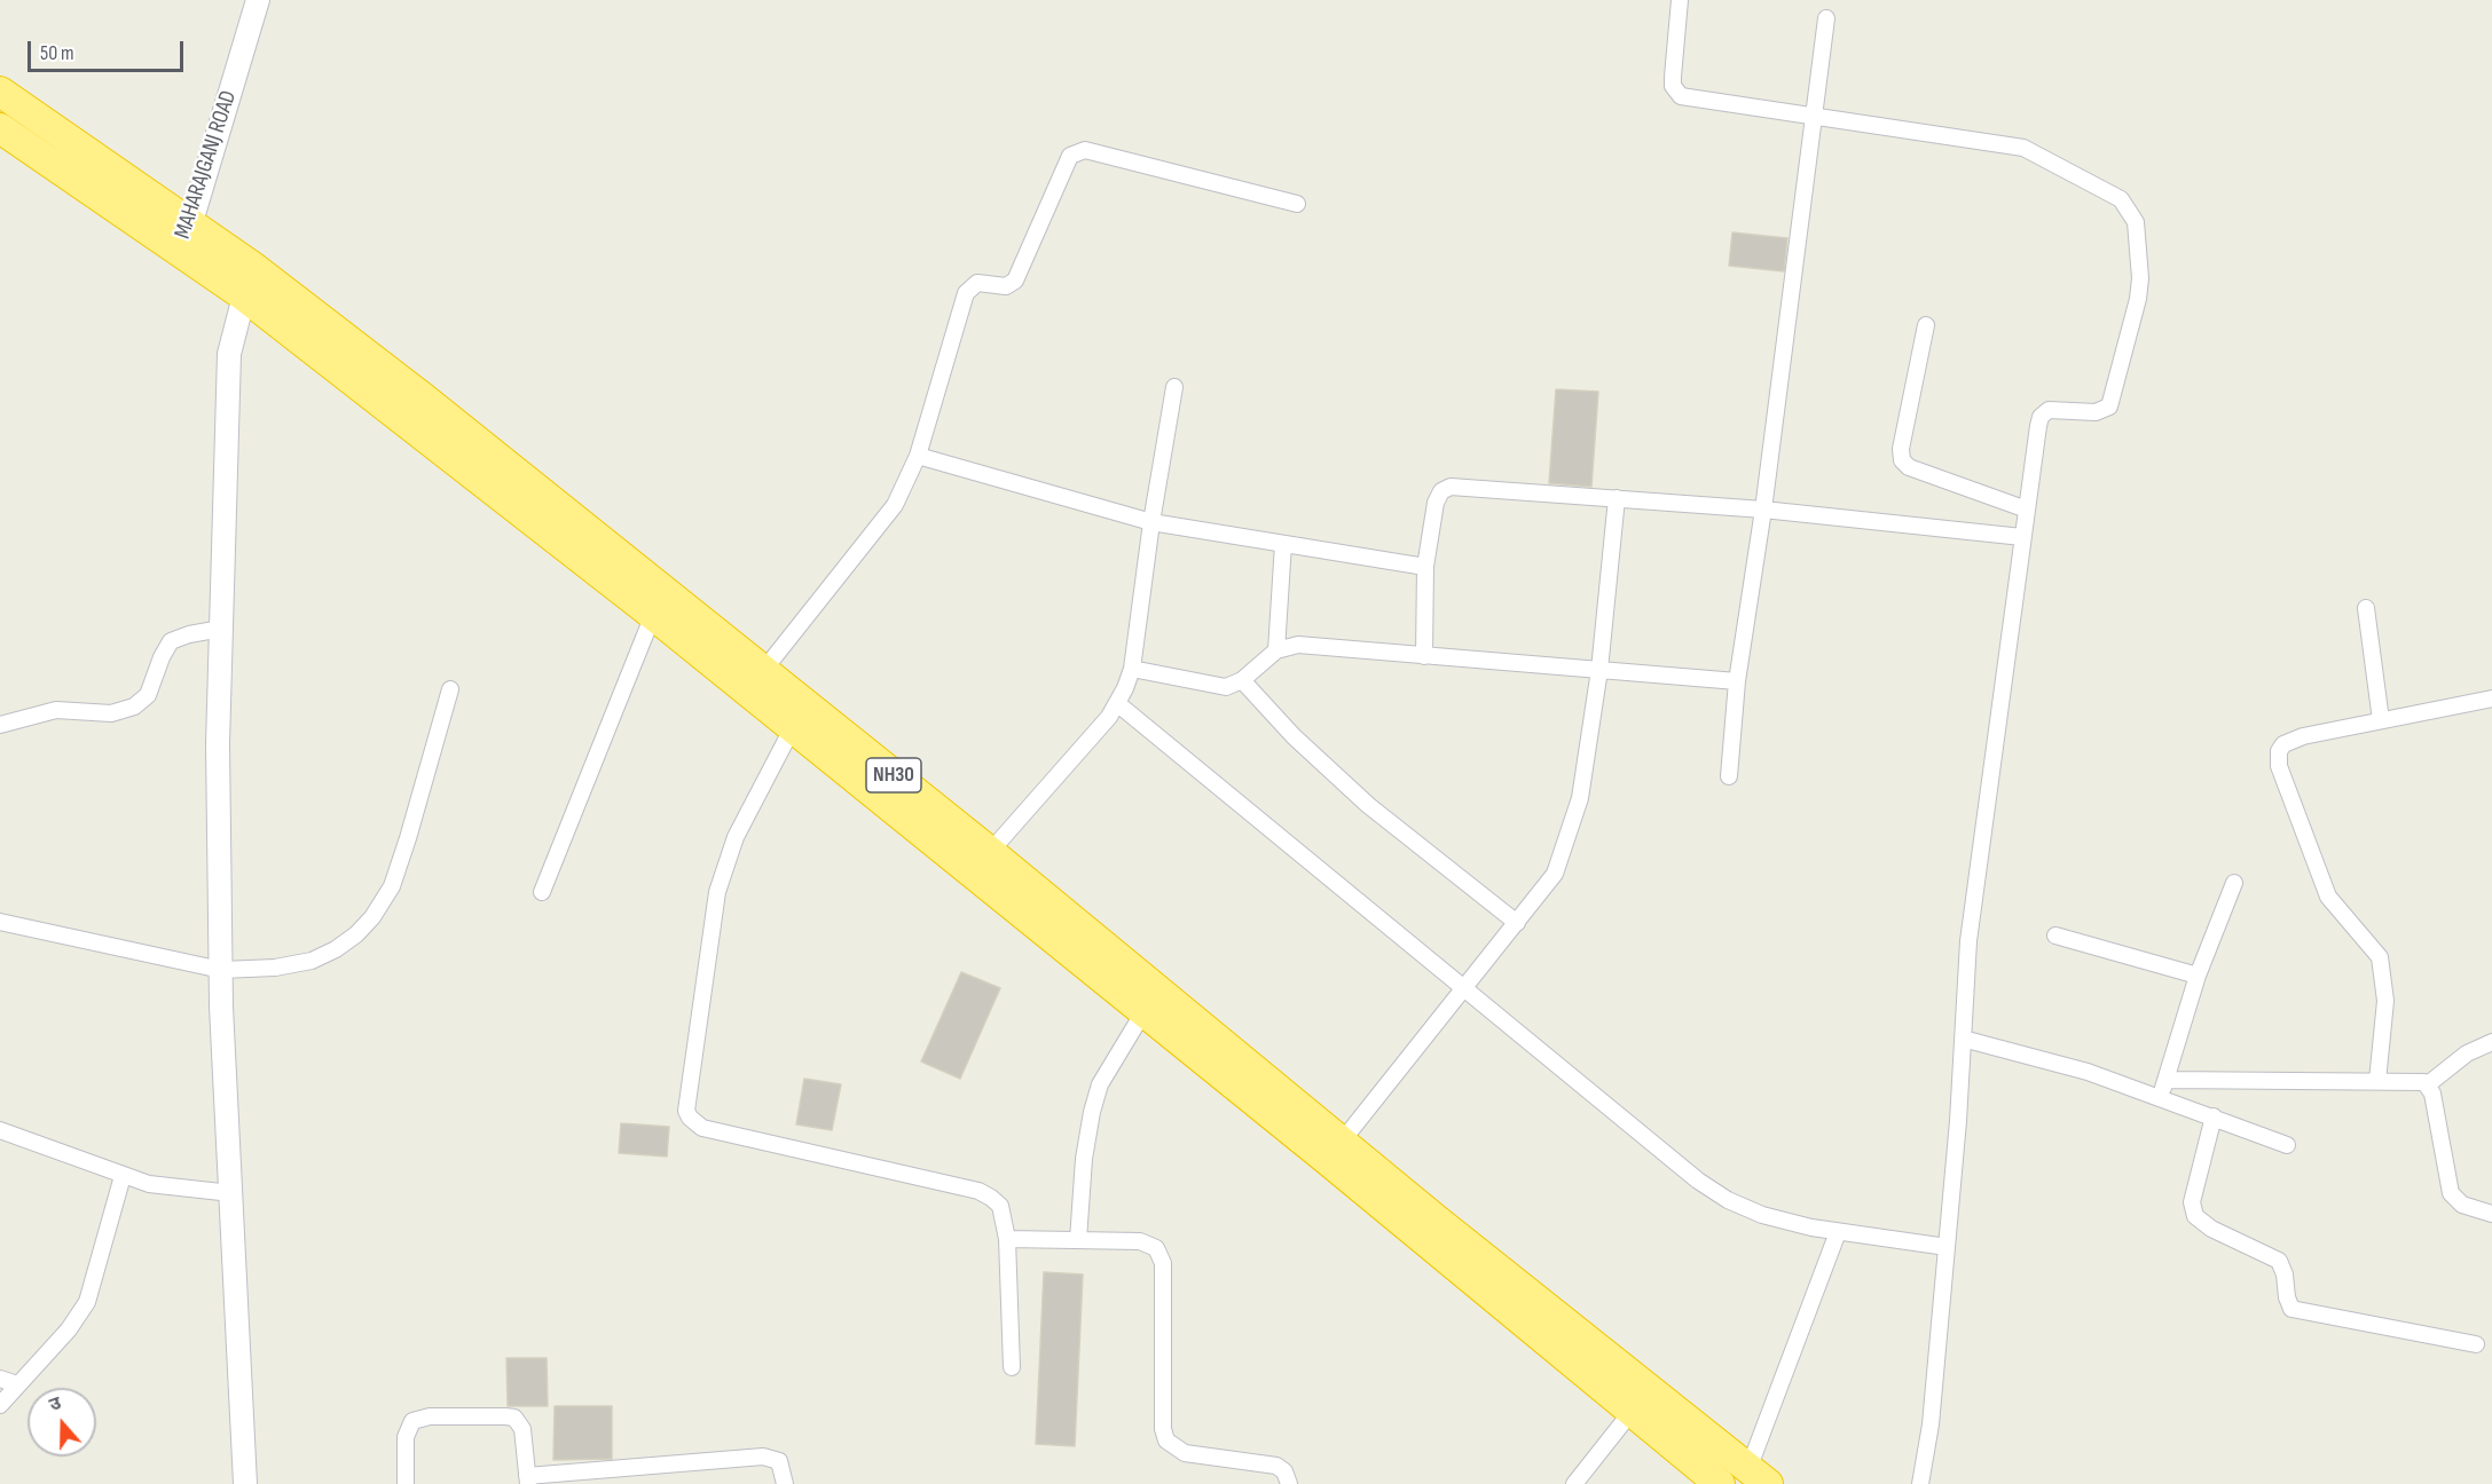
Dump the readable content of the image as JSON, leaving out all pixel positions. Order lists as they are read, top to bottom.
{
  "streets": {
    "highway": ["NH30"],
    "street": ["MAHARAJGANJ ROAD"]
  },
  "crossings": [
    ["MAHARAJGANJ ROAD", "NH30"]
  ],
  "scale_bar": "50 m",
  "north": "top"
}
